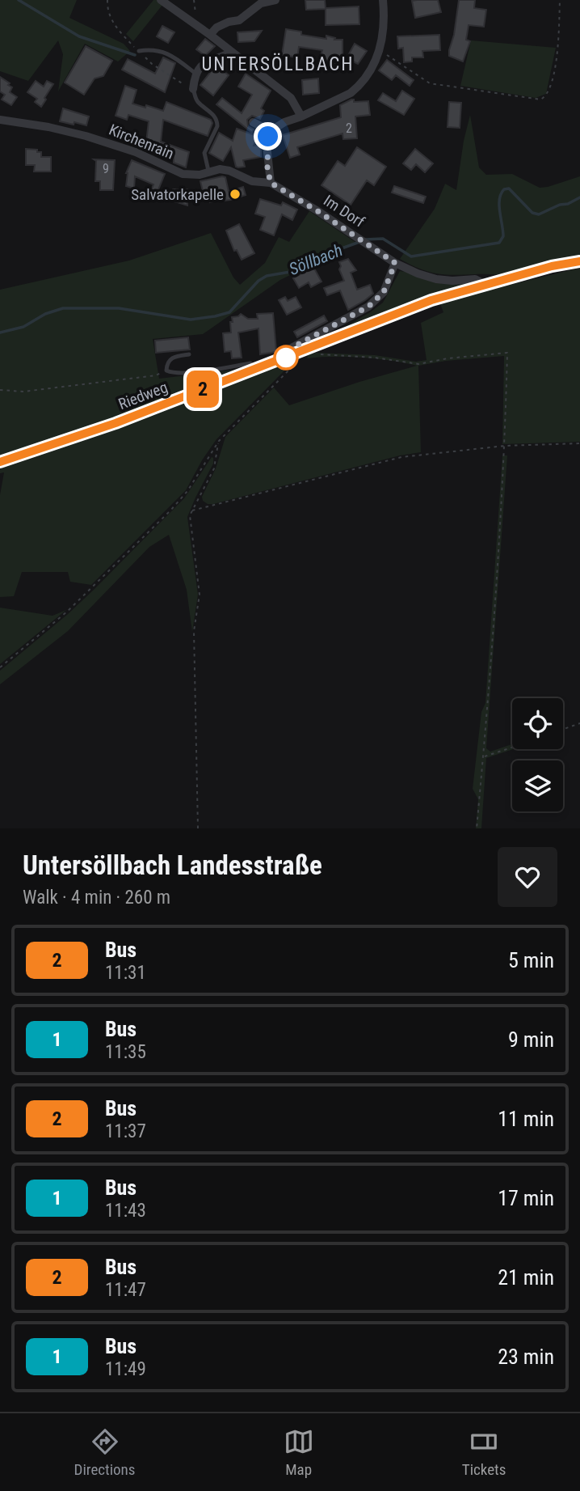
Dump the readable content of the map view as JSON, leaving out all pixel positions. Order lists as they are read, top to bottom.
{
  "streets": {
    "main road": ["Riedweg"],
    "street": ["Kirchenrain", "Im Dorf"]
  },
  "crossings": [
    ["Kirchenrain", "Im Dorf"],
    ["Im Dorf", "Riedweg"]
  ],
  "districts": ["UNTERSÖLLBACH"],
  "water": ["Söllbach"],
  "places": ["Salvatorkapelle"],
  "lines": ["bus line 2"],
  "house_numbers": ["2", "9"],
  "page": {
    "on_map": "2",
    "heading": ["Untersöllbach Landesstraße", "Walk · 4 min · 260 m"],
    "list": [
      {
        "mark": "2",
        "name": "Bus",
        "note": "11:31",
        "value": "5 min"
      },
      {
        "mark": "1",
        "name": "Bus",
        "note": "11:35",
        "value": "9 min"
      },
      {
        "mark": "2",
        "name": "Bus",
        "note": "11:37",
        "value": "11 min"
      },
      {
        "mark": "1",
        "name": "Bus",
        "note": "11:43",
        "value": "17 min"
      },
      {
        "mark": "2",
        "name": "Bus",
        "note": "11:47",
        "value": "21 min"
      },
      {
        "mark": "1",
        "name": "Bus",
        "note": "11:49",
        "value": "23 min"
      }
    ],
    "tabs": ["Directions", "Map", "Tickets"]
  }
}
